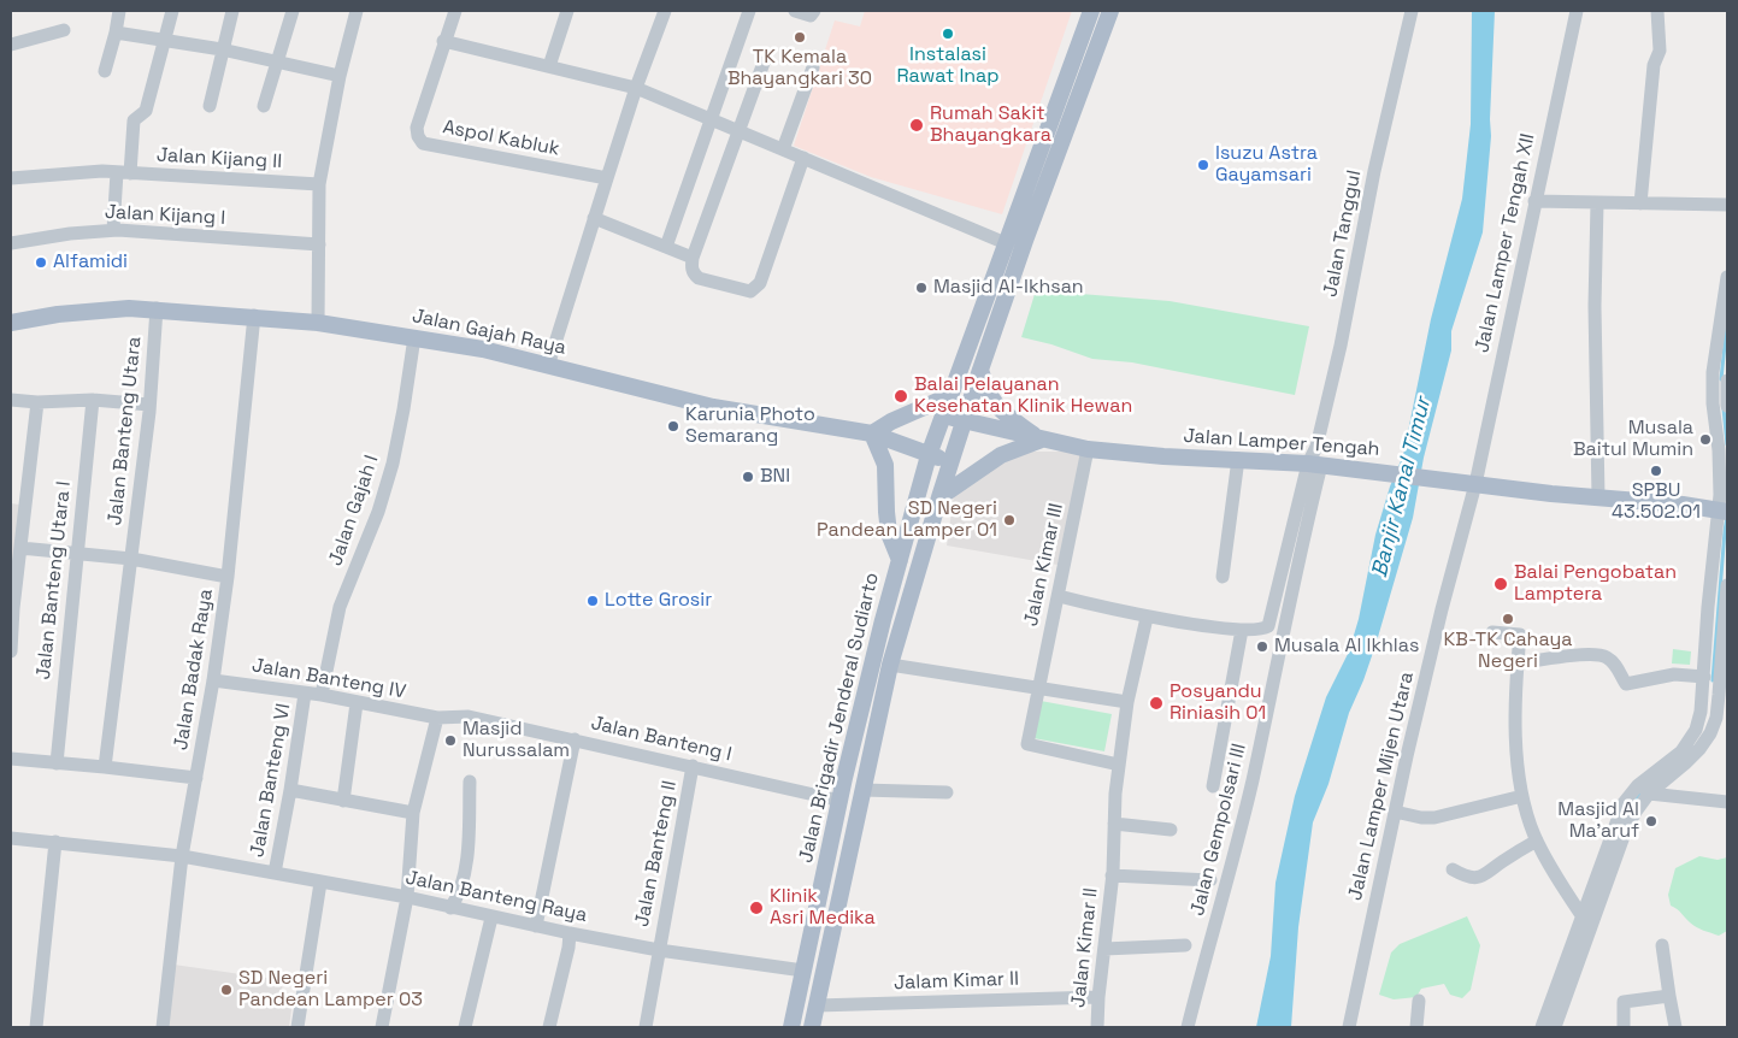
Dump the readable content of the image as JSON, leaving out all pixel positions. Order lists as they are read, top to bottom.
{
  "streets": {
    "main road": ["Jalan Gajah Raya", "Jalan Lamper Tengah", "Jalan Brigadir Jenderal Sudiarto"],
    "street": [
      "Aspol Kabluk",
      "Jalan Kijang II",
      "Jalan Kijang I",
      "Jalan Tanggul",
      "Jalan Lamper Tengah XII",
      "Jalan Banteng Utara",
      "Jalan Gajah I",
      "Jalan Kimar III",
      "Jalan Banteng Utara I",
      "Jalan Badak Raya",
      "Jalan Banteng IV",
      "Jalan Banteng I",
      "Jalan Banteng VI",
      "Jalan Lamper Mijen Utara",
      "Jalan Gempolsari III",
      "Jalan Banteng II",
      "Jalan Banteng Raya",
      "Jalan Kimar II",
      "Jalam Kimar II"
    ]
  },
  "crossings": [
    ["Jalan Tanggul", "Jalan Lamper Tengah"],
    ["Jalan Tanggul", "Jalan Gempolsari III"],
    ["Jalan Lamper Tengah XII", "Jalan Lamper Tengah"],
    ["Jalan Lamper Tengah XII", "Jalan Lamper Mijen Utara"],
    ["Jalan Gajah Raya", "Jalan Banteng Utara"],
    ["Jalan Gajah Raya", "Jalan Gajah I"],
    ["Jalan Gajah Raya", "Jalan Badak Raya"],
    ["Jalan Gajah Raya", "Jalan Brigadir Jenderal Sudiarto"],
    ["Jalan Lamper Tengah", "Jalan Kimar III"],
    ["Jalan Lamper Tengah", "Jalan Brigadir Jenderal Sudiarto"],
    ["Jalan Lamper Tengah", "Jalan Lamper Mijen Utara"],
    ["Jalan Lamper Tengah", "Jalan Gempolsari III"],
    ["Jalan Gajah I", "Jalan Banteng IV"],
    ["Jalan Kimar III", "Jalan Kimar II"],
    ["Jalan Badak Raya", "Jalan Banteng IV"],
    ["Jalan Badak Raya", "Jalan Banteng Raya"],
    ["Jalan Banteng IV", "Jalan Banteng I"],
    ["Jalan Banteng IV", "Jalan Banteng VI"],
    ["Jalan Brigadir Jenderal Sudiarto", "Jalan Banteng I"],
    ["Jalan Brigadir Jenderal Sudiarto", "Jalan Banteng Raya"],
    ["Jalan Brigadir Jenderal Sudiarto", "Jalam Kimar II"],
    ["Jalan Banteng I", "Jalan Banteng II"],
    ["Jalan Banteng VI", "Jalan Banteng Raya"],
    ["Jalan Banteng II", "Jalan Banteng Raya"],
    ["Jalan Kimar II", "Jalam Kimar II"]
  ],
  "water": ["Banjir Kanal Timur"],
  "places": [
    "Instalasi Rawat Inap",
    "TK Kemala Bhayangkari 30",
    "Rumah Sakit Bhayangkara",
    "Isuzu Astra Gayamsari",
    "Alfamidi",
    "Masjid Al-Ikhsan",
    "Balai Pelayanan Kesehatan Klinik Hewan",
    "Karunia Photo Semarang",
    "Musala Baitul Mumin",
    "SPBU 43.502.01",
    "BNI",
    "SD Negeri Pandean Lamper 01",
    "Balai Pengobatan Lamptera",
    "Lotte Grosir",
    "KB-TK Cahaya Negeri",
    "Musala Al Ikhlas",
    "Posyandu Riniasih 01",
    "Masjid Nurussalam",
    "Masjid Al Ma'aruf",
    "Klinik Asri Medika",
    "SD Negeri Pandean Lamper 03"
  ]
}
